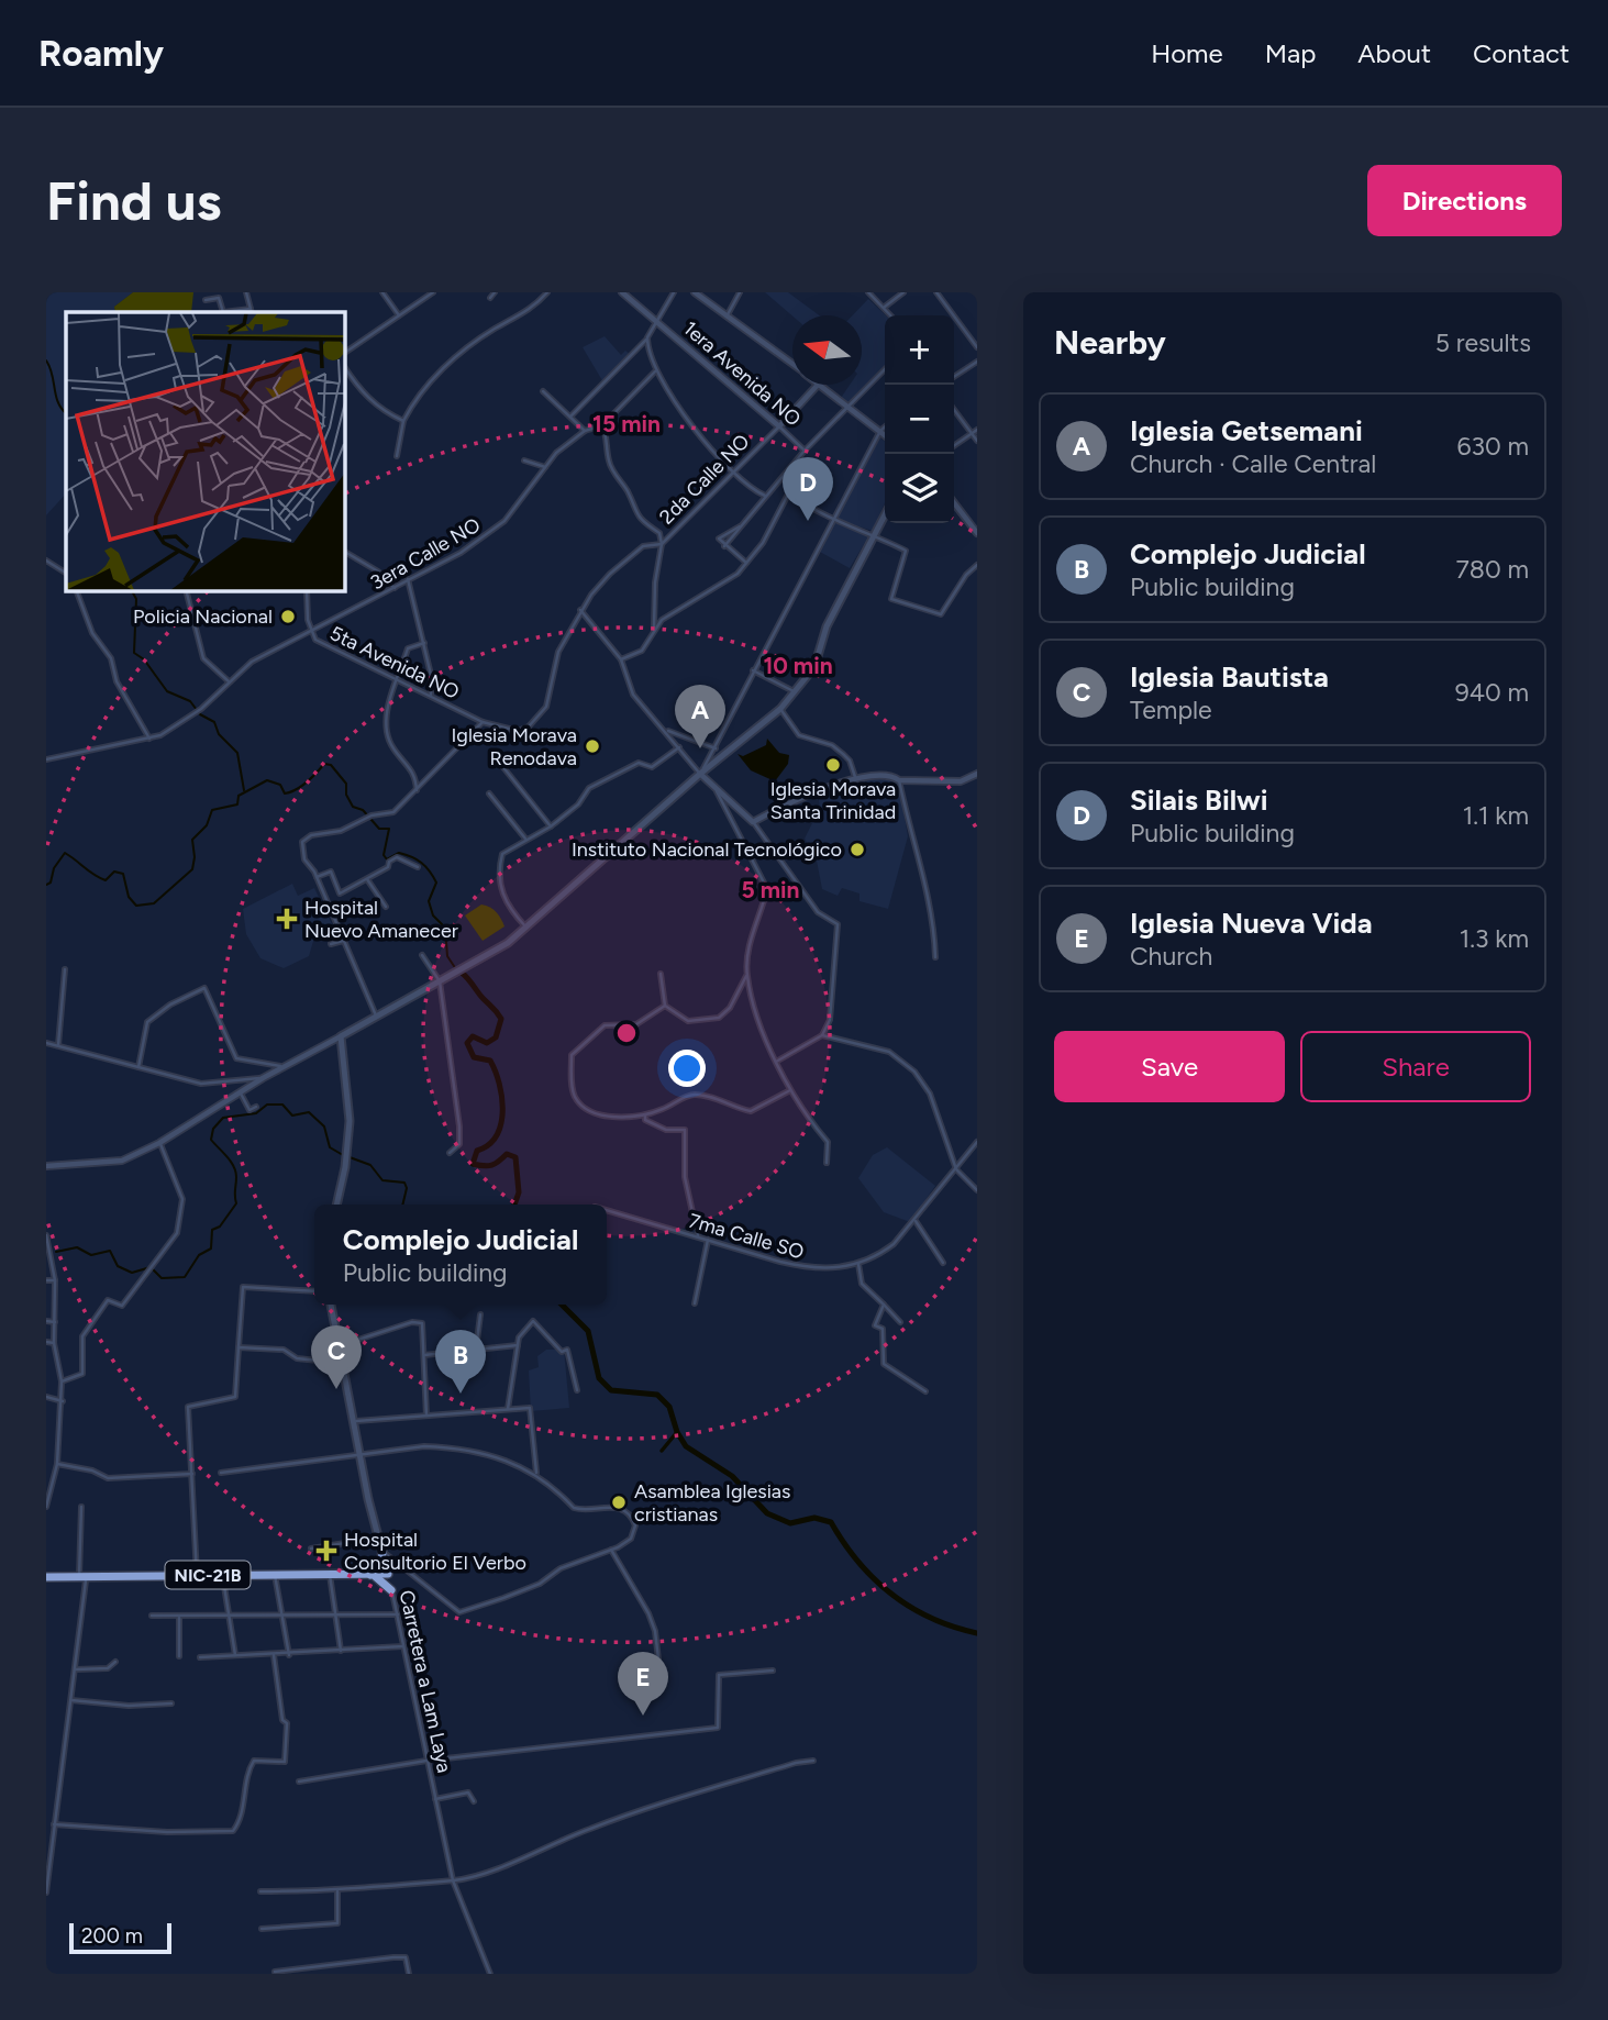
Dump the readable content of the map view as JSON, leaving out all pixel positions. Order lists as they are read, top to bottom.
{
  "streets": {
    "highway": ["NIC-21B"],
    "main road": ["Carretera a Lam Laya"],
    "street": [
      "1era Avenida NO",
      "2da Calle NO",
      "3era Calle NO",
      "5ta Avenida NO",
      "7ma Calle SO"
    ]
  },
  "crossings": [
    ["1era Avenida NO", "2da Calle NO"],
    ["2da Calle NO", "5ta Avenida NO"],
    ["3era Calle NO", "5ta Avenida NO"],
    ["NIC-21B", "Carretera a Lam Laya"]
  ],
  "places": {
    "other": [
      "Policia Nacional",
      "Iglesia Morava Renodava",
      "Iglesia Morava Santa Trinidad",
      "Instituto Nacional Tecnológico",
      "Asamblea Iglesias cristianas"
    ],
    "health": ["Hospital Nuevo Amanecer", "Hospital Consultorio El Verbo"]
  },
  "scale_bar": "200 m",
  "north": "left",
  "page": {
    "header": "Roamly",
    "nav": [
      "Home",
      "Map",
      "About",
      "Contact"
    ],
    "buttons": [
      "Directions",
      ["Save", "Share"]
    ],
    "title": "Find us",
    "heading": ["Nearby", "5 results"],
    "map_buttons": ["+", "−"],
    "list": [
      {
        "mark": "A",
        "name": "Iglesia Getsemani",
        "note": "Church · Calle Central",
        "value": "630 m"
      },
      {
        "mark": "B",
        "name": "Complejo Judicial",
        "note": "Public building",
        "value": "780 m"
      },
      {
        "mark": "C",
        "name": "Iglesia Bautista",
        "note": "Temple",
        "value": "940 m"
      },
      {
        "mark": "D",
        "name": "Silais Bilwi",
        "note": "Public building",
        "value": "1.1 km"
      },
      {
        "mark": "E",
        "name": "Iglesia Nueva Vida",
        "note": "Church",
        "value": "1.3 km"
      }
    ],
    "pins": [
      "D",
      "A",
      "C",
      "B",
      "E"
    ],
    "popup": ["Complejo Judicial", "Public building"],
    "scale": "200 m"
  },
  "rings": ["15 min", "10 min", "5 min"]
}
